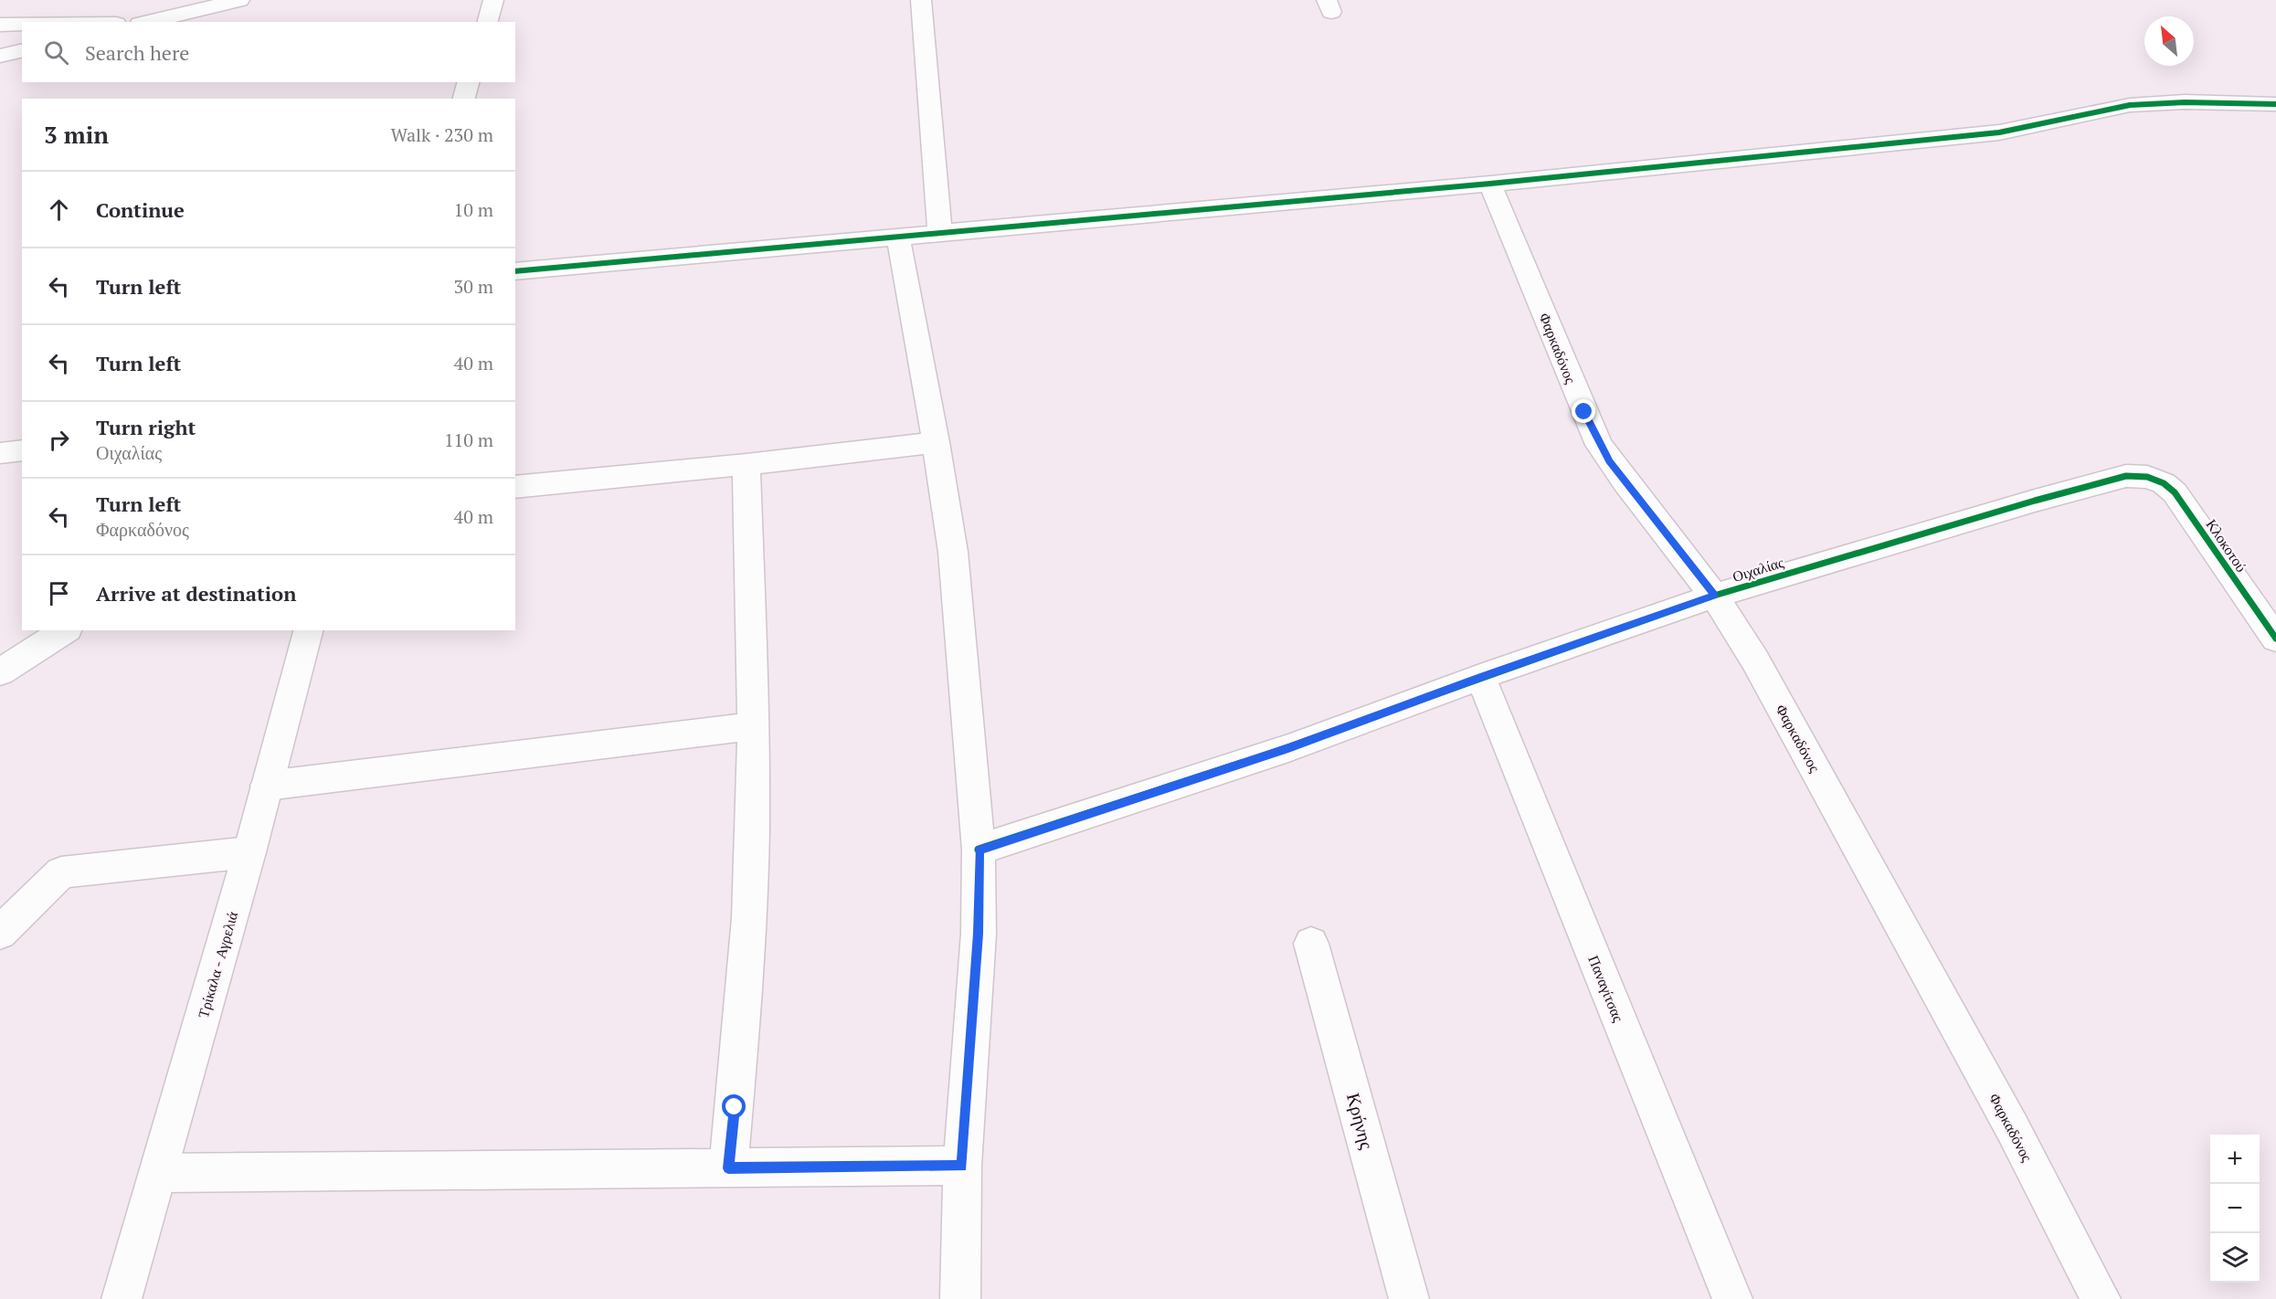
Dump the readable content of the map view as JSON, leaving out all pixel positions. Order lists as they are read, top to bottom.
{
  "streets": {
    "street": [
      "Φαρκαδόνος",
      "Κλοκοτού",
      "Οιχαλίας",
      "Τρίκαλα - Αγρελιά",
      "Παναγίτσας",
      "Κρήνης"
    ]
  },
  "crossings": [
    ["Φαρκαδόνος", "Οιχαλίας"],
    ["Κλοκοτού", "Οιχαλίας"],
    ["Οιχαλίας", "Παναγίτσας"]
  ],
  "north": "top left",
  "page": {
    "search": "Search here",
    "heading": ["3 min", "Walk · 230 m"],
    "list": [
      ["Continue", "10 m"],
      ["Turn left", "30 m"],
      ["Turn left", "40 m"],
      ["Turn right", "Οιχαλίας", "110 m"],
      ["Turn left", "Φαρκαδόνος", "40 m"],
      "Arrive at destination"
    ],
    "map_buttons": ["+", "−"]
  }
}
